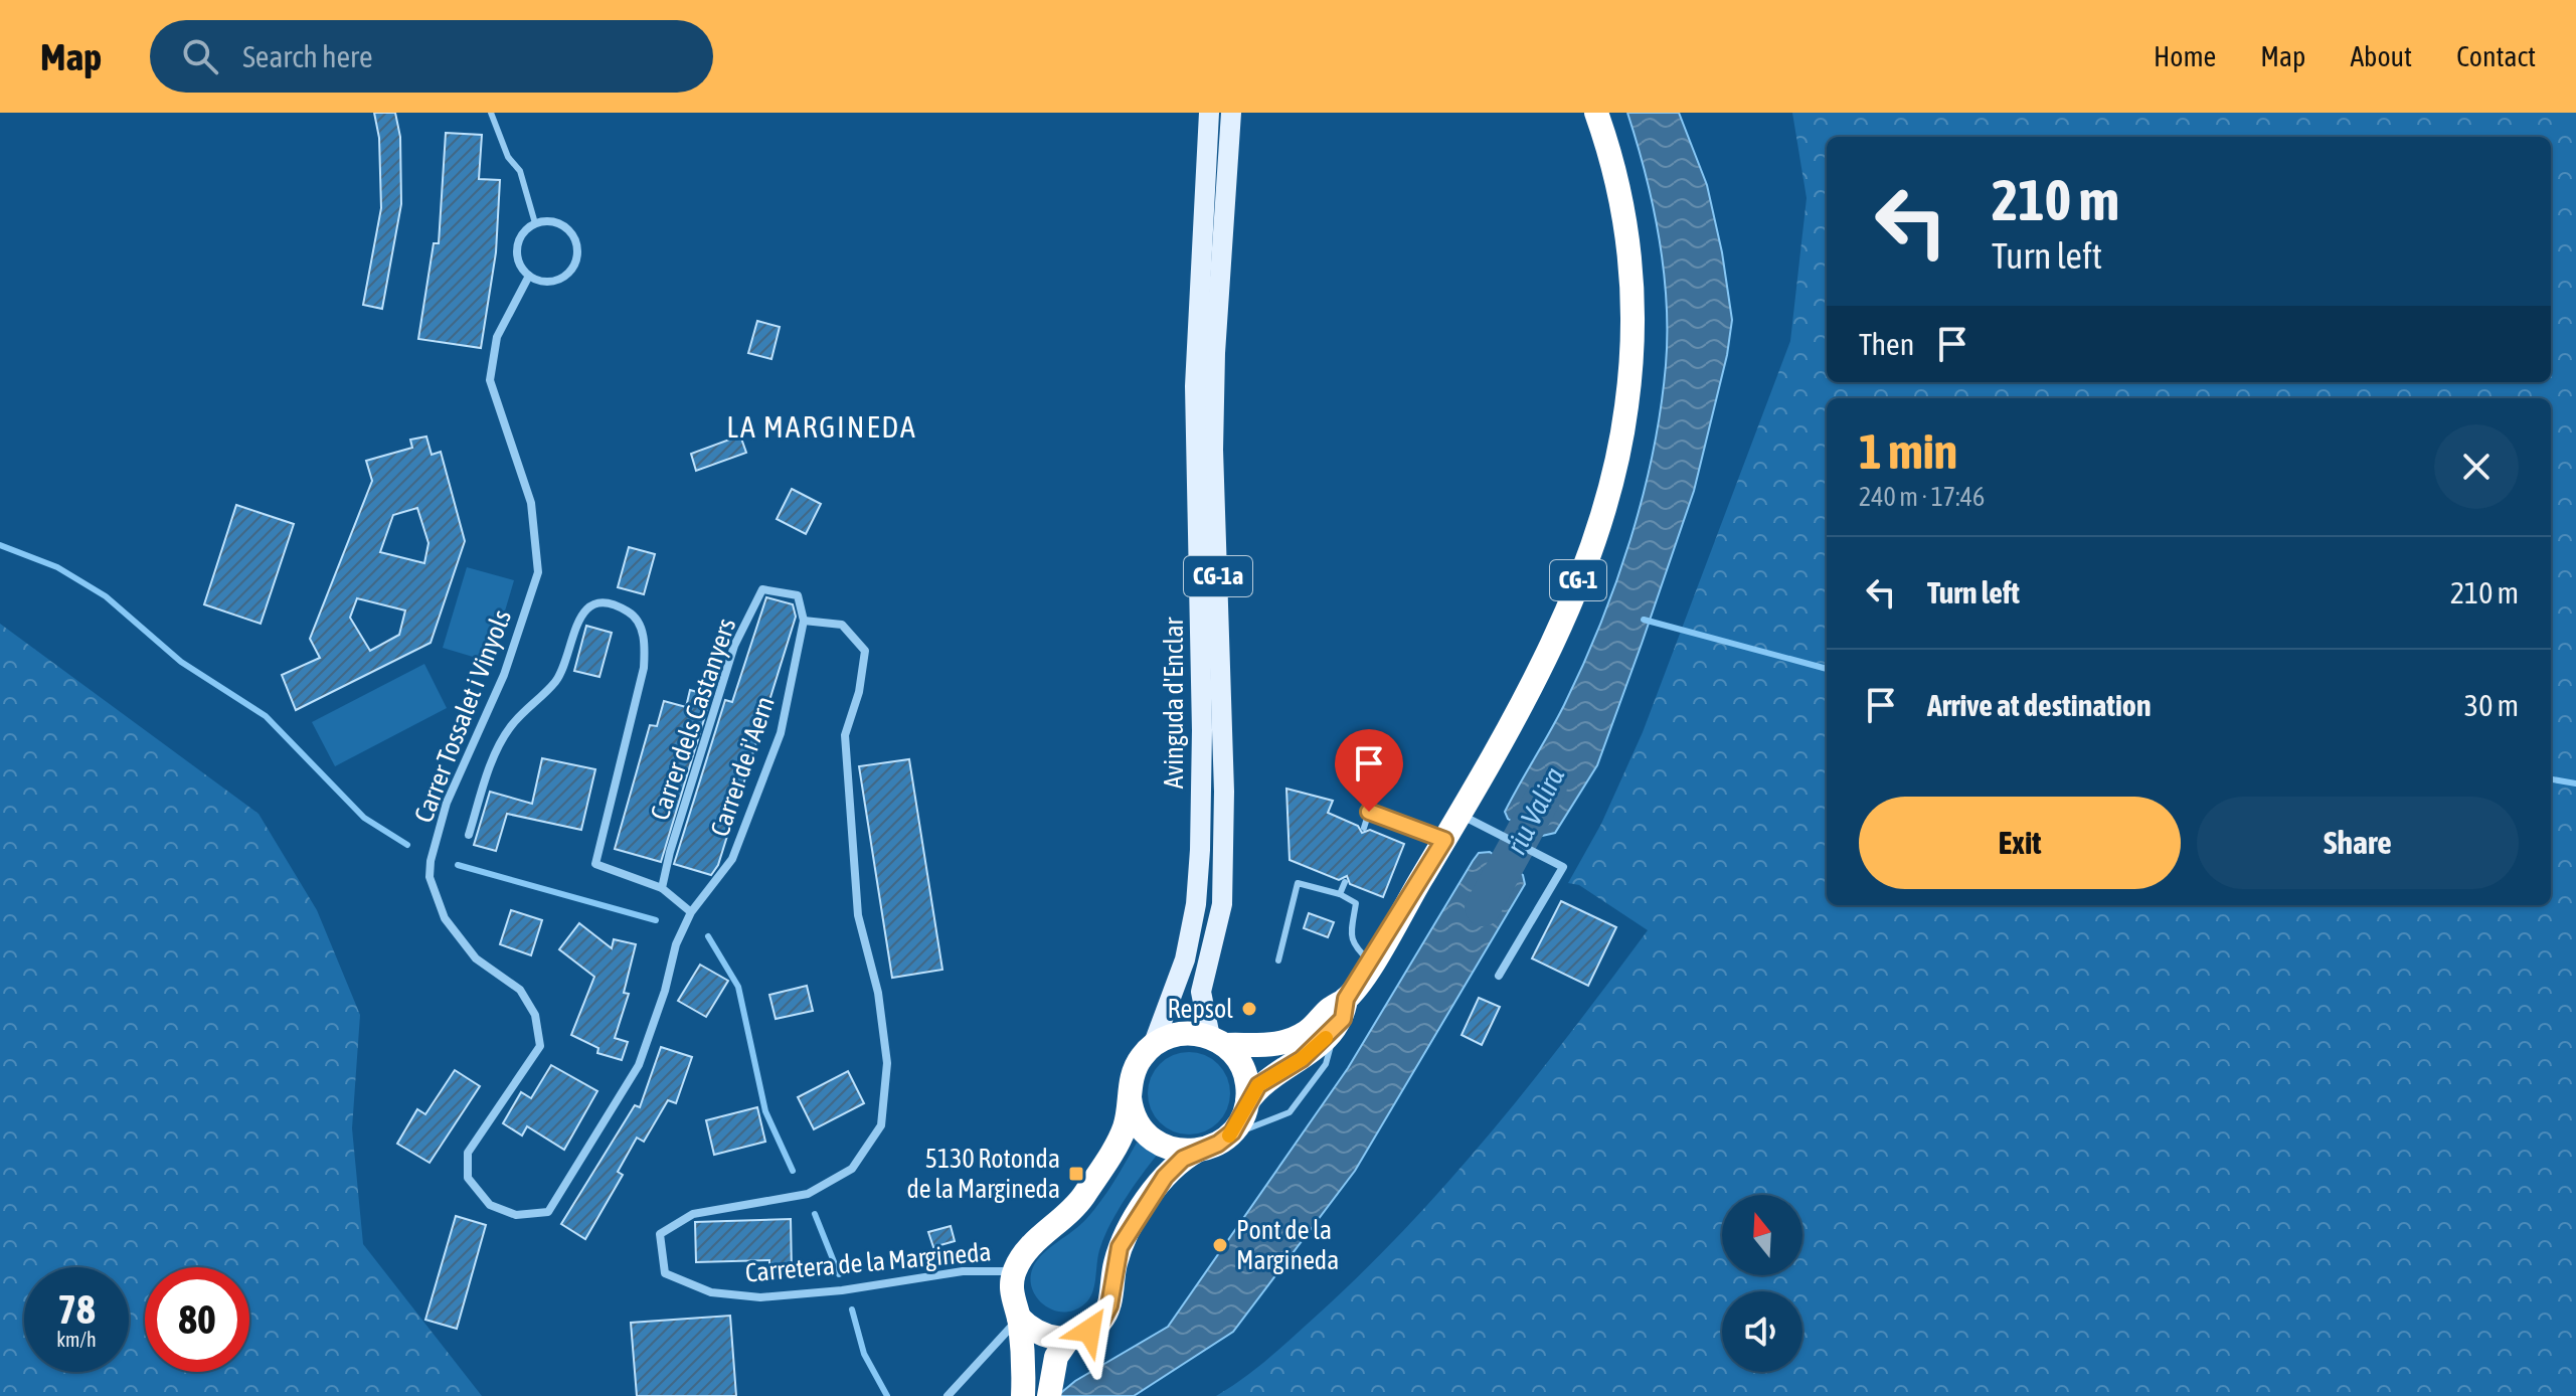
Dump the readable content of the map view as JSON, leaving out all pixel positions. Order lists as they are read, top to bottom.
{
  "streets": {
    "highway": ["CG-1"],
    "main road": ["CG-1a", "Avinguda d'Enclar"],
    "street": [
      "Carrer Tossalet i Vinyols",
      "Carrer dels Castanyers",
      "Carrer de i'Aern",
      "Carretera de la Margineda"
    ]
  },
  "crossings": [
    ["CG-1", "Avinguda d'Enclar"],
    ["Carrer Tossalet i Vinyols", "Carrer de i'Aern"],
    ["Carrer dels Castanyers", "Carrer de i'Aern"],
    ["Carrer dels Castanyers", "Carretera de la Margineda"],
    ["Carrer de i'Aern", "Carretera de la Margineda"]
  ],
  "districts": ["LA MARGINEDA"],
  "water": ["riu Valira"],
  "places": {
    "other": ["Repsol", "Pont de la Margineda"],
    "transit": ["5130 Rotonda de la Margineda"]
  },
  "north": "top",
  "page": {
    "header": "Map",
    "search": "Search here",
    "nav": [
      "Home",
      "Map",
      "About",
      "Contact"
    ],
    "turn": ["210 m", "Turn left"],
    "then": "Then",
    "heading": ["1 min", "240 m · 17:46"],
    "list": [
      {
        "name": "Turn left",
        "value": "210 m"
      },
      {
        "name": "Arrive at destination",
        "value": "30 m"
      }
    ],
    "buttons": ["Exit", "Share"],
    "speed": "78 km/h",
    "limit": "80"
  }
}
